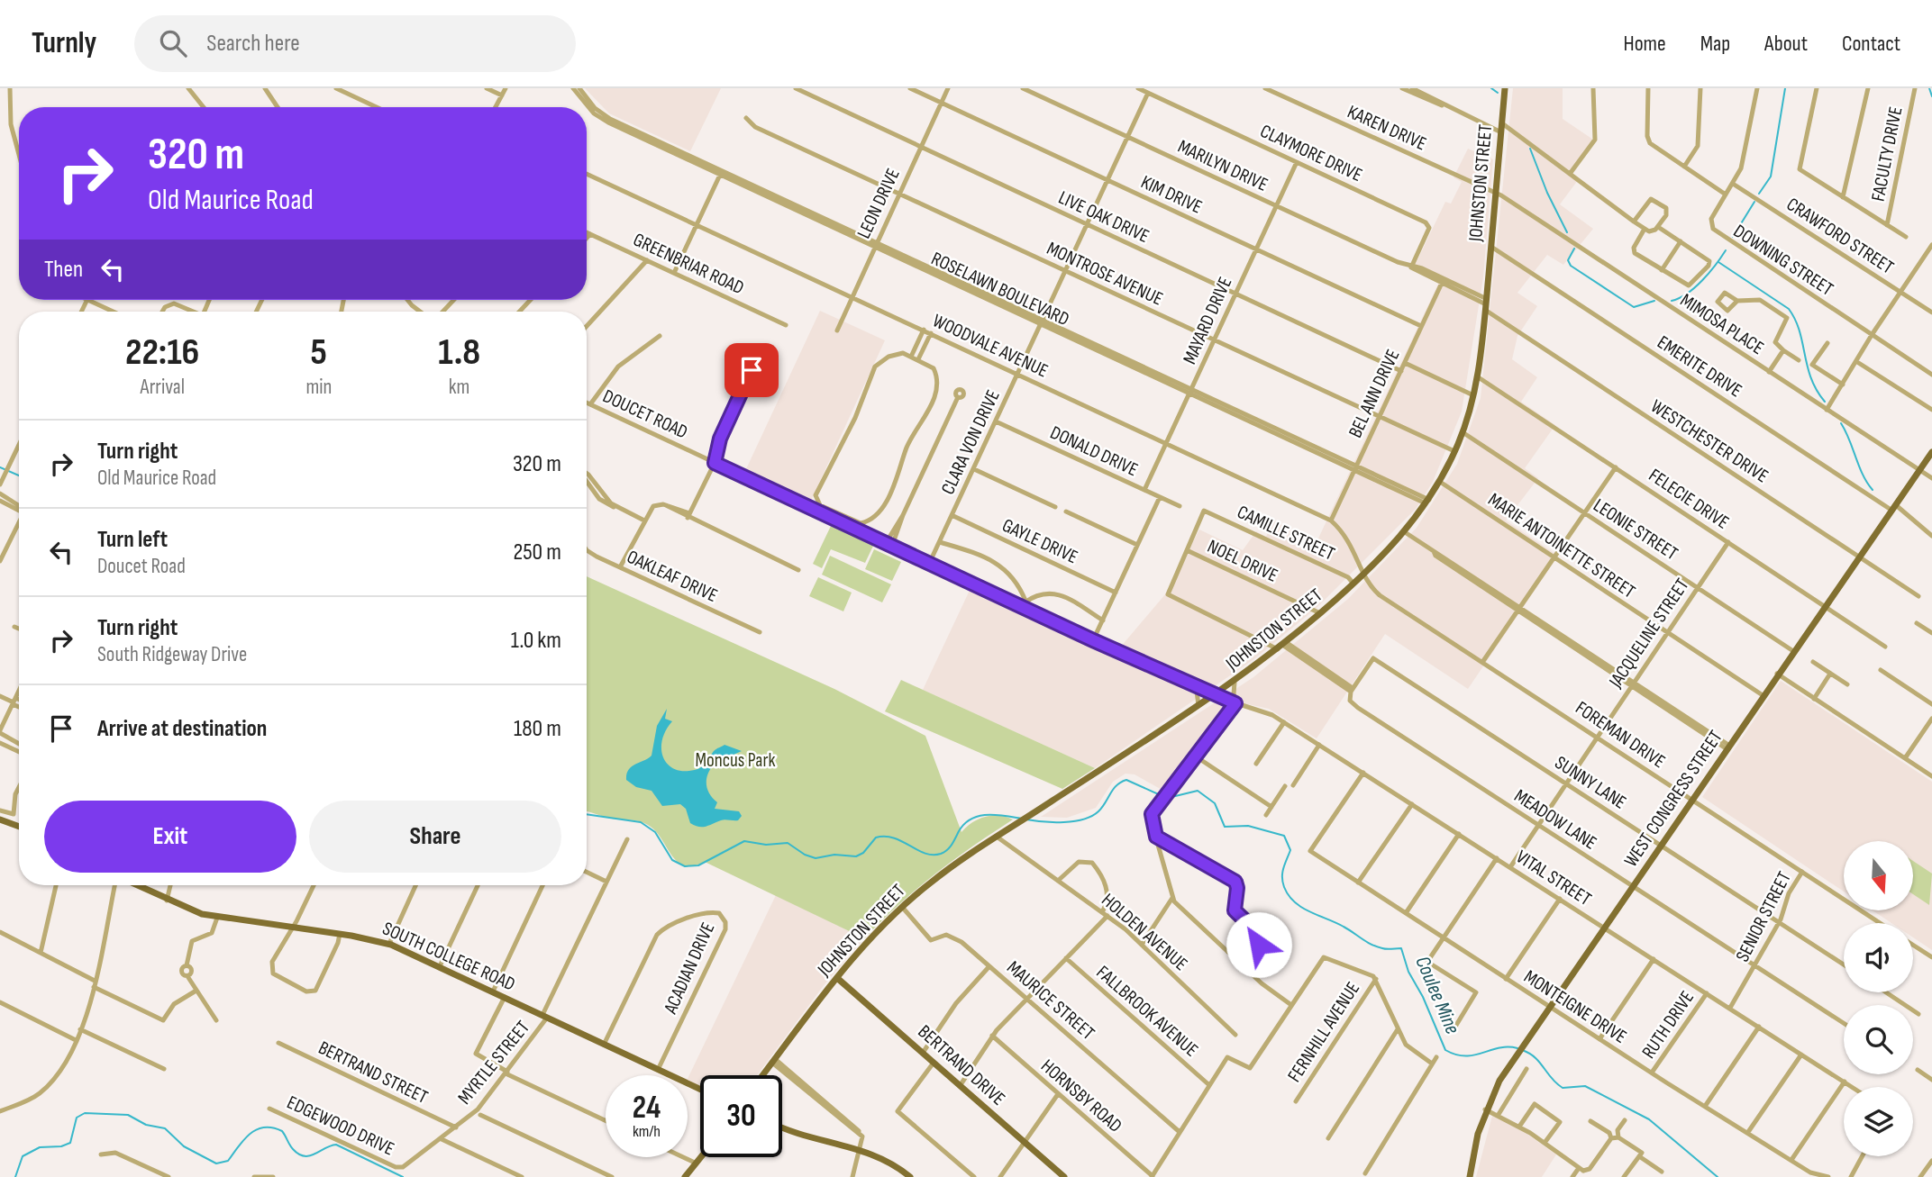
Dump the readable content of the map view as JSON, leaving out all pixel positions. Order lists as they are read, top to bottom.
{
  "streets": {
    "main road": [
      "JOHNSTON STREET",
      "WEST CONGRESS STREET",
      "SOUTH COLLEGE ROAD",
      "BERTRAND DRIVE"
    ],
    "street": [
      "KAREN DRIVE",
      "CLAYMORE DRIVE",
      "FACULTY DRIVE",
      "MARILYN DRIVE",
      "KIM DRIVE",
      "LEON DRIVE",
      "LIVE OAK DRIVE",
      "CRAWFORD STREET",
      "DOWNING STREET",
      "GREENBRIAR ROAD",
      "MONTROSE AVENUE",
      "ROSELAWN BOULEVARD",
      "MAYARD DRIVE",
      "MIMOSA PLACE",
      "WOODVALE AVENUE",
      "EMERITE DRIVE",
      "BEL ANN DRIVE",
      "DOUCET ROAD",
      "WESTCHESTER DRIVE",
      "CLARA VON DRIVE",
      "DONALD DRIVE",
      "FELECIE DRIVE",
      "LEONIE STREET",
      "CAMILLE STREET",
      "GAYLE DRIVE",
      "MARIE ANTOINETTE STREET",
      "NOEL DRIVE",
      "OAKLEAF DRIVE",
      "JACQUELINE STREET",
      "FOREMAN DRIVE",
      "SUNNY LANE",
      "MEADOW LANE",
      "VITAL STREET",
      "SENIOR STREET",
      "HOLDEN AVENUE",
      "ACADIAN DRIVE",
      "MAURICE STREET",
      "MONTEIGNE DRIVE",
      "FALLBROOK AVENUE",
      "RUTH DRIVE",
      "FERNHILL AVENUE",
      "MYRTLE STREET",
      "BERTRAND STREET",
      "HORNSBY ROAD",
      "EDGEWOOD DRIVE"
    ]
  },
  "crossings": [
    ["KAREN DRIVE", "JOHNSTON STREET"],
    ["KAREN DRIVE", "MIMOSA PLACE"],
    ["CLAYMORE DRIVE", "MARILYN DRIVE"],
    ["CLAYMORE DRIVE", "MAYARD DRIVE"],
    ["CLAYMORE DRIVE", "CLARA VON DRIVE"],
    ["MARILYN DRIVE", "JOHNSTON STREET"],
    ["MARILYN DRIVE", "MAYARD DRIVE"],
    ["MARILYN DRIVE", "BEL ANN DRIVE"],
    ["MARILYN DRIVE", "WESTCHESTER DRIVE"],
    ["MARILYN DRIVE", "CLARA VON DRIVE"],
    ["JOHNSTON STREET", "MONTROSE AVENUE"],
    ["JOHNSTON STREET", "ROSELAWN BOULEVARD"],
    ["JOHNSTON STREET", "MIMOSA PLACE"],
    ["JOHNSTON STREET", "WOODVALE AVENUE"],
    ["JOHNSTON STREET", "EMERITE DRIVE"],
    ["JOHNSTON STREET", "DOUCET ROAD"],
    ["JOHNSTON STREET", "WESTCHESTER DRIVE"],
    ["JOHNSTON STREET", "FELECIE DRIVE"],
    ["JOHNSTON STREET", "LEONIE STREET"],
    ["JOHNSTON STREET", "CAMILLE STREET"],
    ["JOHNSTON STREET", "MARIE ANTOINETTE STREET"],
    ["JOHNSTON STREET", "NOEL DRIVE"],
    ["JOHNSTON STREET", "FOREMAN DRIVE"],
    ["JOHNSTON STREET", "VITAL STREET"],
    ["JOHNSTON STREET", "HOLDEN AVENUE"],
    ["JOHNSTON STREET", "MAURICE STREET"],
    ["JOHNSTON STREET", "BERTRAND DRIVE"],
    ["KIM DRIVE", "LEON DRIVE"],
    ["KIM DRIVE", "MAYARD DRIVE"],
    ["KIM DRIVE", "BEL ANN DRIVE"],
    ["KIM DRIVE", "CLARA VON DRIVE"],
    ["LEON DRIVE", "LIVE OAK DRIVE"],
    ["LEON DRIVE", "MONTROSE AVENUE"],
    ["LEON DRIVE", "ROSELAWN BOULEVARD"],
    ["LEON DRIVE", "WOODVALE AVENUE"],
    ["LIVE OAK DRIVE", "MAYARD DRIVE"],
    ["LIVE OAK DRIVE", "BEL ANN DRIVE"],
    ["LIVE OAK DRIVE", "CLARA VON DRIVE"],
    ["MONTROSE AVENUE", "MAYARD DRIVE"],
    ["MONTROSE AVENUE", "BEL ANN DRIVE"],
    ["MONTROSE AVENUE", "CLARA VON DRIVE"],
    ["ROSELAWN BOULEVARD", "MAYARD DRIVE"],
    ["ROSELAWN BOULEVARD", "BEL ANN DRIVE"],
    ["ROSELAWN BOULEVARD", "CLARA VON DRIVE"],
    ["MAYARD DRIVE", "WOODVALE AVENUE"],
    ["MAYARD DRIVE", "DONALD DRIVE"],
    ["MIMOSA PLACE", "WEST CONGRESS STREET"],
    ["WOODVALE AVENUE", "BEL ANN DRIVE"],
    ["WOODVALE AVENUE", "CLARA VON DRIVE"],
    ["WOODVALE AVENUE", "FOREMAN DRIVE"],
    ["EMERITE DRIVE", "WEST CONGRESS STREET"],
    ["DOUCET ROAD", "CLARA VON DRIVE"],
    ["DOUCET ROAD", "VITAL STREET"],
    ["WESTCHESTER DRIVE", "WEST CONGRESS STREET"],
    ["CLARA VON DRIVE", "DONALD DRIVE"],
    ["CLARA VON DRIVE", "GAYLE DRIVE"],
    ["FELECIE DRIVE", "JACQUELINE STREET"],
    ["FELECIE DRIVE", "WEST CONGRESS STREET"],
    ["LEONIE STREET", "JACQUELINE STREET"],
    ["LEONIE STREET", "WEST CONGRESS STREET"],
    ["CAMILLE STREET", "NOEL DRIVE"],
    ["MARIE ANTOINETTE STREET", "JACQUELINE STREET"],
    ["MARIE ANTOINETTE STREET", "WEST CONGRESS STREET"],
    ["JACQUELINE STREET", "FOREMAN DRIVE"],
    ["JACQUELINE STREET", "SUNNY LANE"],
    ["JACQUELINE STREET", "MEADOW LANE"],
    ["JACQUELINE STREET", "VITAL STREET"],
    ["FOREMAN DRIVE", "WEST CONGRESS STREET"],
    ["FOREMAN DRIVE", "SENIOR STREET"],
    ["SUNNY LANE", "WEST CONGRESS STREET"],
    ["SUNNY LANE", "MEADOW LANE"],
    ["SUNNY LANE", "SENIOR STREET"],
    ["WEST CONGRESS STREET", "MEADOW LANE"],
    ["WEST CONGRESS STREET", "VITAL STREET"],
    ["WEST CONGRESS STREET", "MONTEIGNE DRIVE"],
    ["MEADOW LANE", "SENIOR STREET"],
    ["VITAL STREET", "SENIOR STREET"],
    ["VITAL STREET", "MONTEIGNE DRIVE"],
    ["VITAL STREET", "RUTH DRIVE"],
    ["SOUTH COLLEGE ROAD", "ACADIAN DRIVE"],
    ["SOUTH COLLEGE ROAD", "MYRTLE STREET"],
    ["MONTEIGNE DRIVE", "RUTH DRIVE"],
    ["MYRTLE STREET", "BERTRAND STREET"],
    ["MYRTLE STREET", "EDGEWOOD DRIVE"]
  ],
  "water": ["Coulee Mine"],
  "parks": ["Moncus Park"],
  "north": "bottom",
  "page": {
    "header": "Turnly",
    "search": "Search here",
    "nav": [
      "Home",
      "Map",
      "About",
      "Contact"
    ],
    "turn": ["320 m", "Old Maurice Road"],
    "then": "Then",
    "eta": [
      "22:16",
      "Arrival",
      "5",
      "min",
      "1.8",
      "km"
    ],
    "list": [
      {
        "name": "Turn right",
        "note": "Old Maurice Road",
        "value": "320 m"
      },
      {
        "name": "Turn left",
        "note": "Doucet Road",
        "value": "250 m"
      },
      {
        "name": "Turn right",
        "note": "South Ridgeway Drive",
        "value": "1.0 km"
      },
      {
        "name": "Arrive at destination",
        "value": "180 m"
      }
    ],
    "buttons": ["Exit", "Share"],
    "speed": "24 km/h",
    "limit": "30"
  }
}
